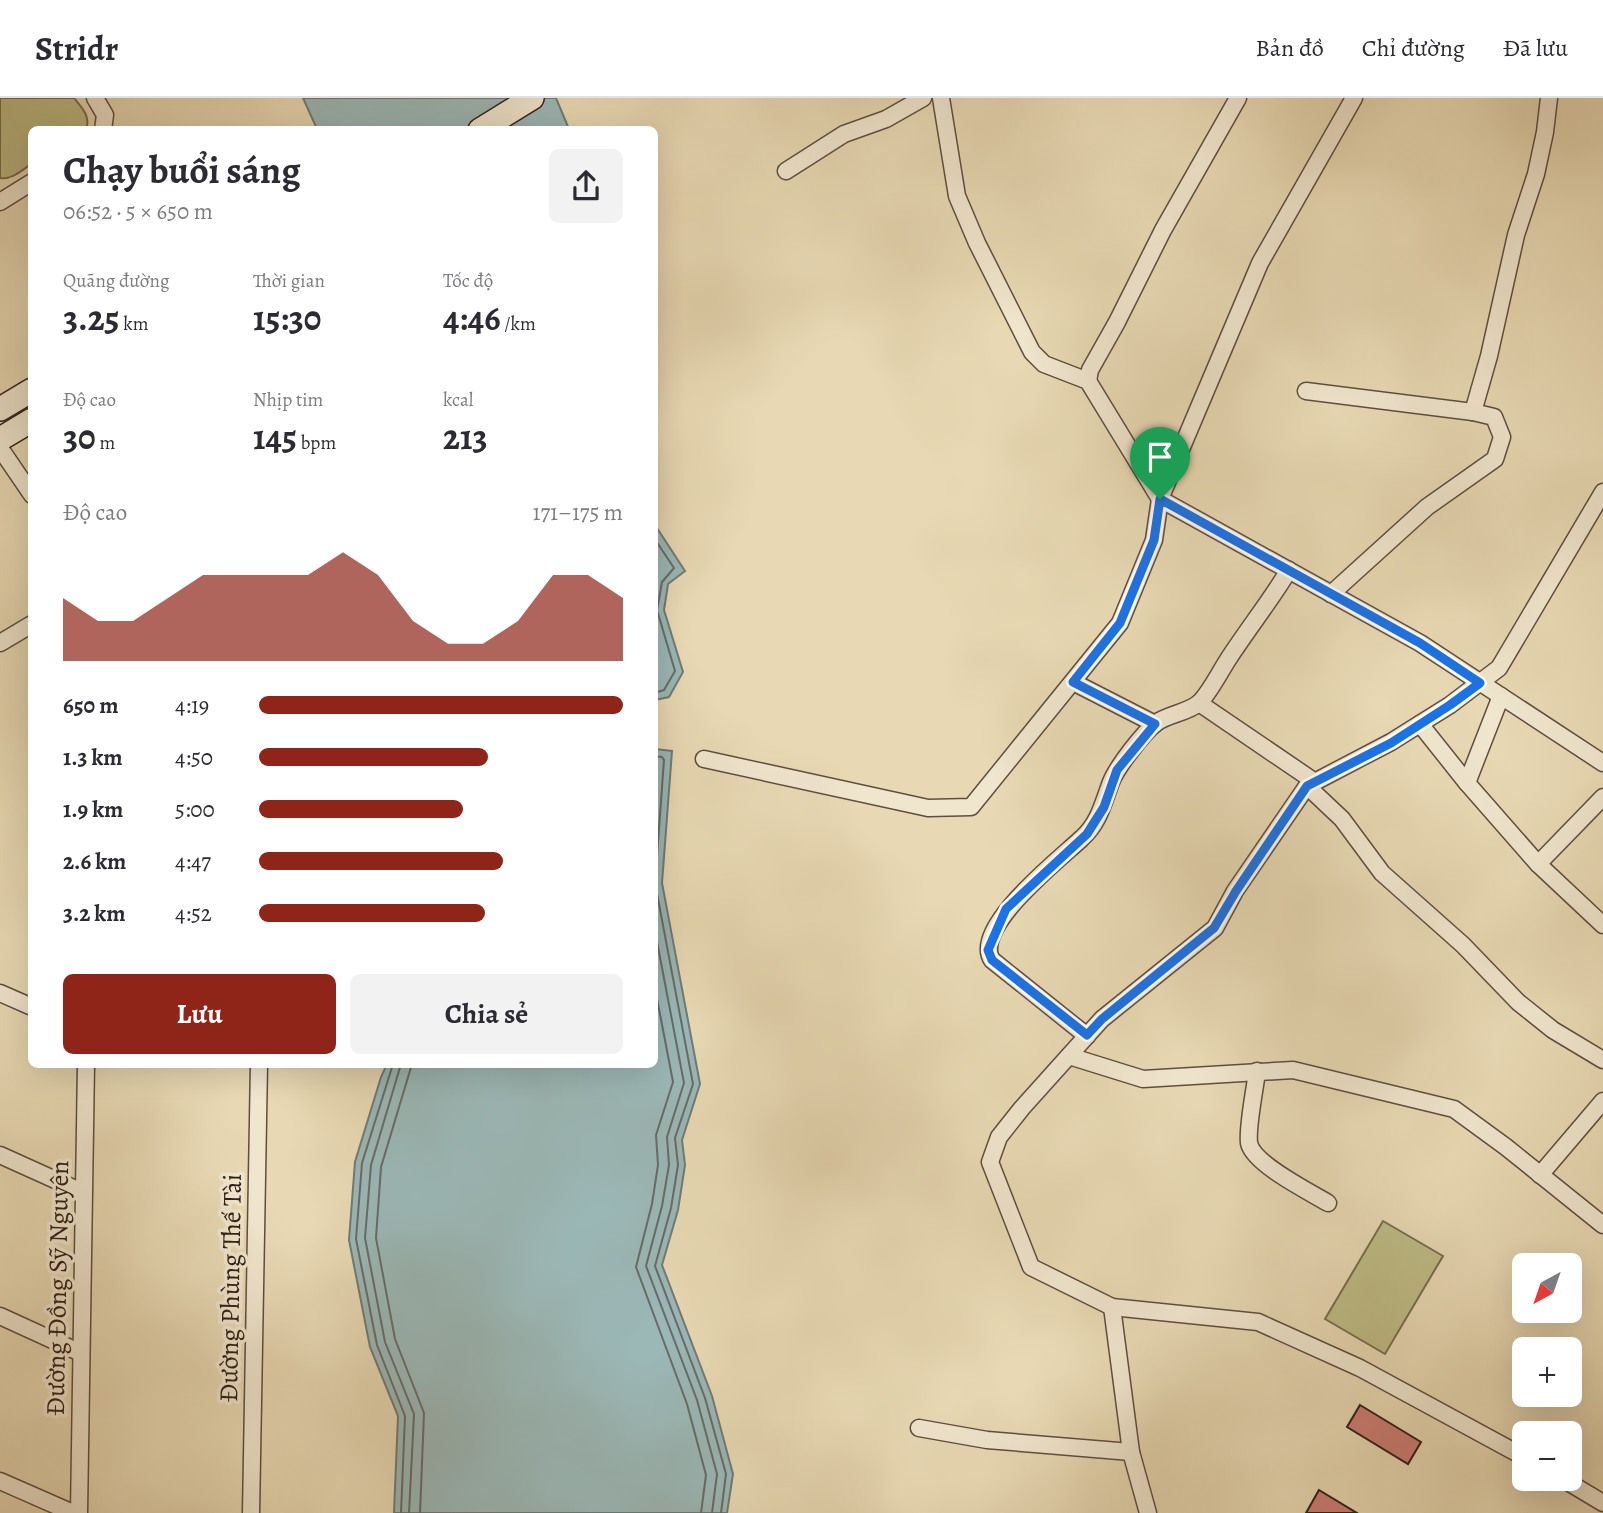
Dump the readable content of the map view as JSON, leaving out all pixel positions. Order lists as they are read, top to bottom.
{
  "streets": {
    "street": ["Đường Đồng Sỹ Nguyên", "Đường Phùng Thế Tài"]
  },
  "north": "bottom left",
  "page": {
    "header": "Stridr",
    "nav": ["Bản đồ", "Chỉ đường", "Đã lưu"],
    "heading": ["Chạy buổi sáng", "06:52 · 5 × 650 m"],
    "stats": [
      ["Quãng đường", "3.25 km"],
      ["Thời gian", "15:30"],
      ["Tốc độ", "4:46 /km"],
      ["Độ cao", "30 m"],
      ["Nhịp tim", "145 bpm"],
      ["kcal", "213"]
    ],
    "chart": ["Độ cao", "171–175 m"],
    "list": [
      {
        "name": "650 m",
        "note": "4:19"
      },
      {
        "name": "1.3 km",
        "note": "4:50"
      },
      {
        "name": "1.9 km",
        "note": "5:00"
      },
      {
        "name": "2.6 km",
        "note": "4:47"
      },
      {
        "name": "3.2 km",
        "note": "4:52"
      }
    ],
    "buttons": ["Lưu", "Chia sẻ"],
    "map_buttons": ["+", "−"]
  }
}
